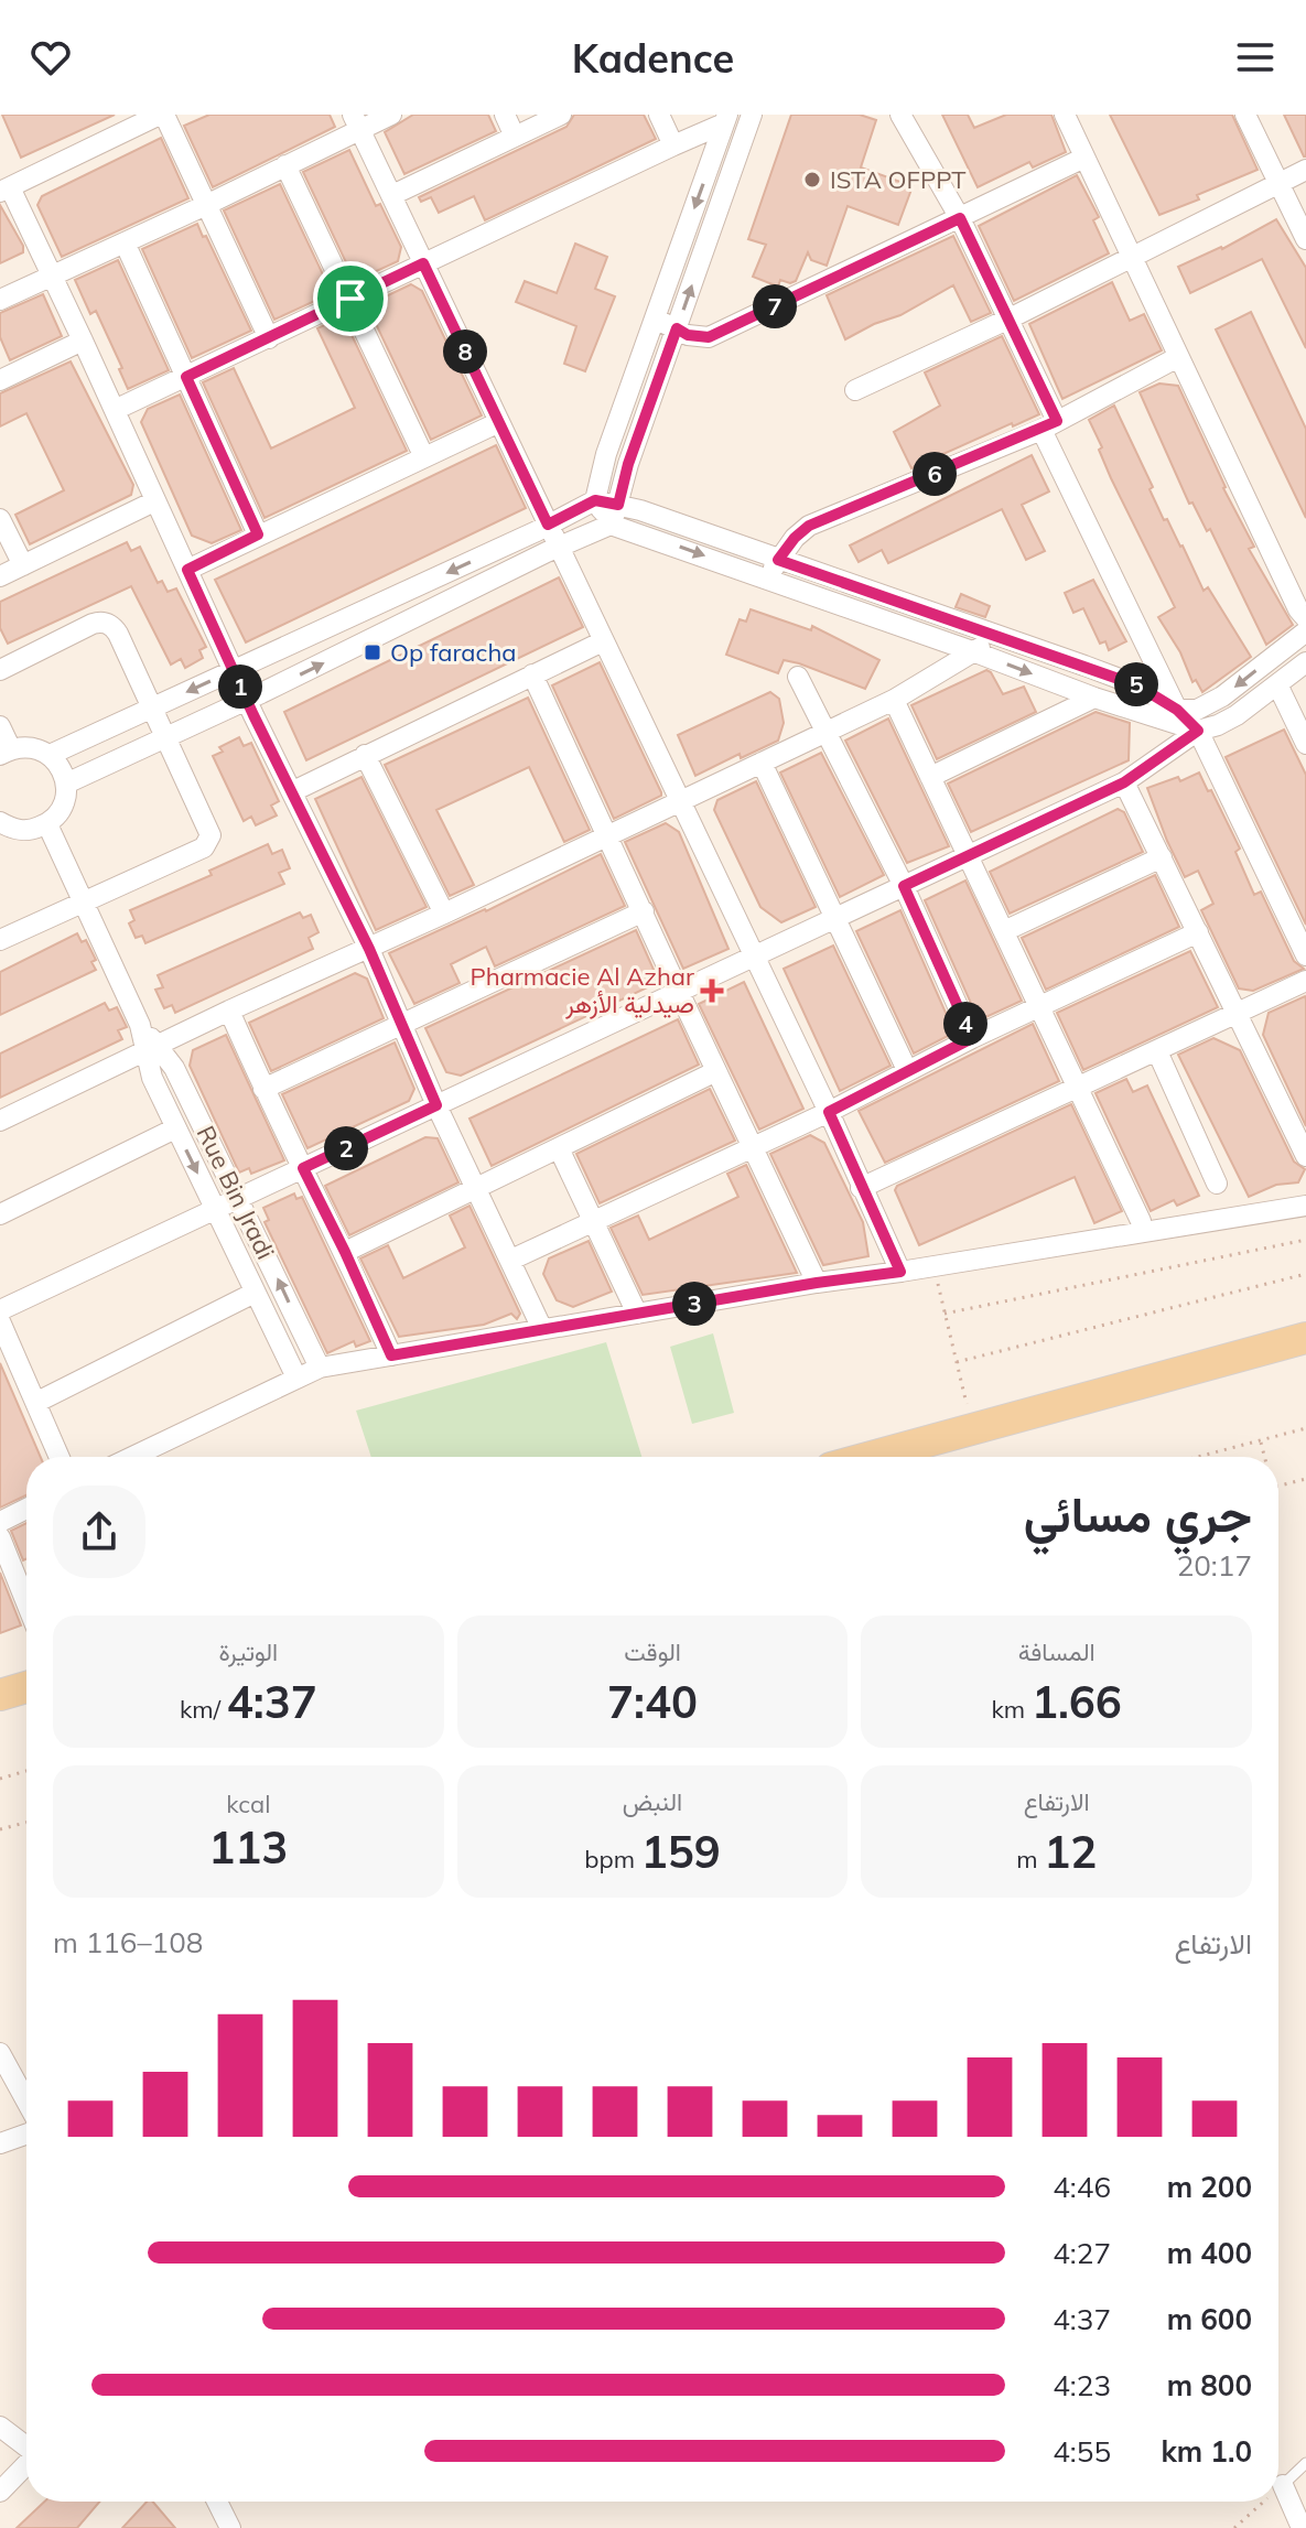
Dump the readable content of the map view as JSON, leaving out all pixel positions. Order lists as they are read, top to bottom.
{
  "streets": {
    "street": ["Rue Bin Jradi"]
  },
  "places": {
    "other": ["ISTA OFPPT"],
    "transit": ["Op faracha"],
    "health": ["Pharmacie Al Azhar صيدلية الأزهر"]
  },
  "page": {
    "header": "Kadence",
    "pins": [
      "7",
      "8",
      "6",
      "5",
      "1",
      "4",
      "2",
      "3"
    ],
    "heading": ["جري مسائي", "20:17"],
    "stats": [
      ["المسافة", "1.66 km"],
      ["الوقت", "7:40"],
      ["الوتيرة", "4:37 /km"],
      ["الارتفاع", "12 m"],
      ["النبض", "159 bpm"],
      ["kcal", "113"]
    ],
    "chart": ["الارتفاع", "108–116 m"],
    "list": [
      {
        "name": "200 m",
        "note": "4:46"
      },
      {
        "name": "400 m",
        "note": "4:27"
      },
      {
        "name": "600 m",
        "note": "4:37"
      },
      {
        "name": "800 m",
        "note": "4:23"
      },
      {
        "name": "1.0 km",
        "note": "4:55"
      }
    ]
  }
}
